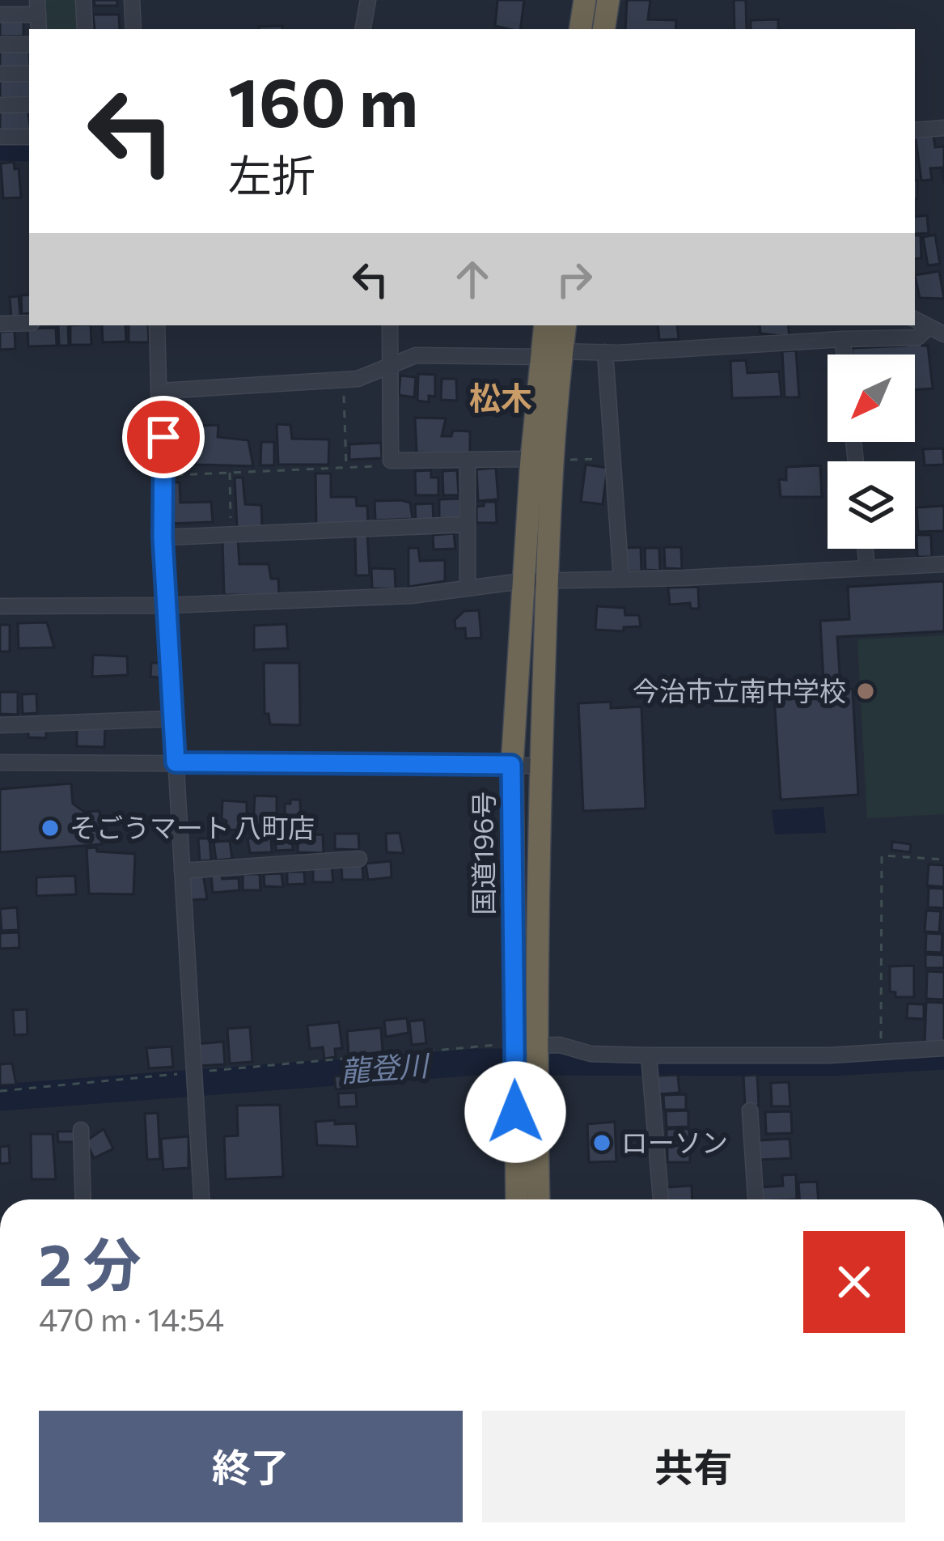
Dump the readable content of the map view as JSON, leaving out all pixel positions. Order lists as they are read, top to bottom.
{
  "streets": {
    "highway": ["国道196号"]
  },
  "districts": ["松木"],
  "water": ["龍登川"],
  "places": ["今治市立南中学校", "そごうマート 八町店", "ローソン"],
  "north": "bottom left",
  "page": {
    "turn": ["160 m", "左折"],
    "heading": ["2 分", "470 m · 14:54"],
    "buttons": ["終了", "共有"]
  }
}
